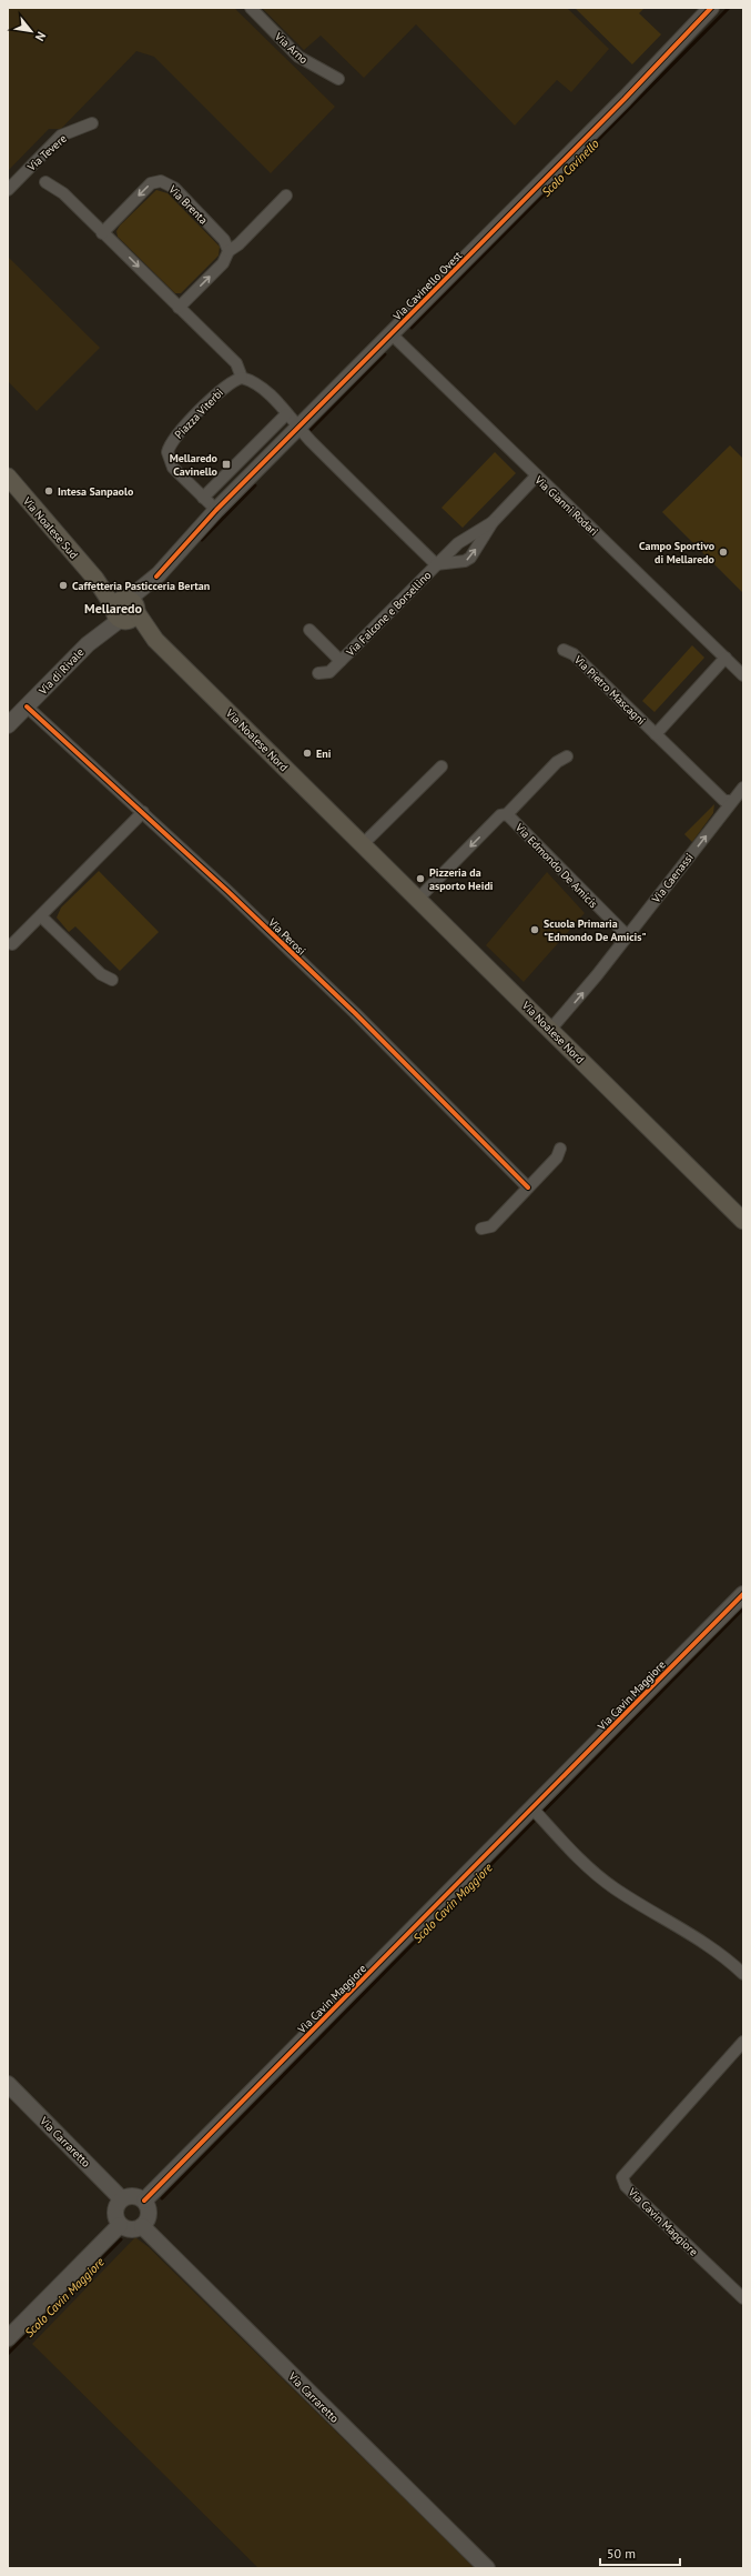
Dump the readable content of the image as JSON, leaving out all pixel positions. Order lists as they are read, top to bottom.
{
  "streets": {
    "main road": ["Via Noalese Sud", "Via Noalese Nord"],
    "street": [
      "Via Arno",
      "Via Tevere",
      "Via Brenta",
      "Via Cavinello Ovest",
      "Piazza Viterbi",
      "Via Gianni Rodari",
      "Via Falcone e Borsellino",
      "Via di Rivale",
      "Via Pietro Mascagni",
      "Via Edmondo De Amicis",
      "Via Caenassi",
      "Via Perosi",
      "Via Cavin Maggiore",
      "Via Carraretto"
    ]
  },
  "crossings": [
    ["Via Cavinello Ovest", "Piazza Viterbi"],
    ["Via Cavinello Ovest", "Via Gianni Rodari"],
    ["Via Cavinello Ovest", "Via Noalese Sud"],
    ["Via Cavinello Ovest", "Via di Rivale"],
    ["Via Cavinello Ovest", "Via Noalese Nord"],
    ["Via Gianni Rodari", "Via Falcone e Borsellino"],
    ["Via Gianni Rodari", "Via Pietro Mascagni"],
    ["Via Noalese Sud", "Via di Rivale"],
    ["Via Noalese Sud", "Via Noalese Nord"],
    ["Via di Rivale", "Via Noalese Nord"],
    ["Via di Rivale", "Via Perosi"],
    ["Via Pietro Mascagni", "Via Caenassi"],
    ["Via Noalese Nord", "Via Edmondo De Amicis"],
    ["Via Noalese Nord", "Via Caenassi"],
    ["Via Edmondo De Amicis", "Via Caenassi"],
    ["Via Cavin Maggiore", "Via Carraretto"]
  ],
  "one_way": ["Via Caenassi"],
  "districts": ["Mellaredo"],
  "water": ["Scolo Cavinello", "Scolo Cavin Maggiore"],
  "places": {
    "transit": ["Mellaredo Cavinello"],
    "other": [
      "Intesa Sanpaolo",
      "Campo Sportivo di Mellaredo",
      "Caffetteria Pasticceria Bertan",
      "Eni",
      "Pizzeria da asporto Heidi",
      "Scuola Primaria \"Edmondo De Amicis\""
    ]
  },
  "scale_bar": "50 m",
  "north": "bottom right"
}
